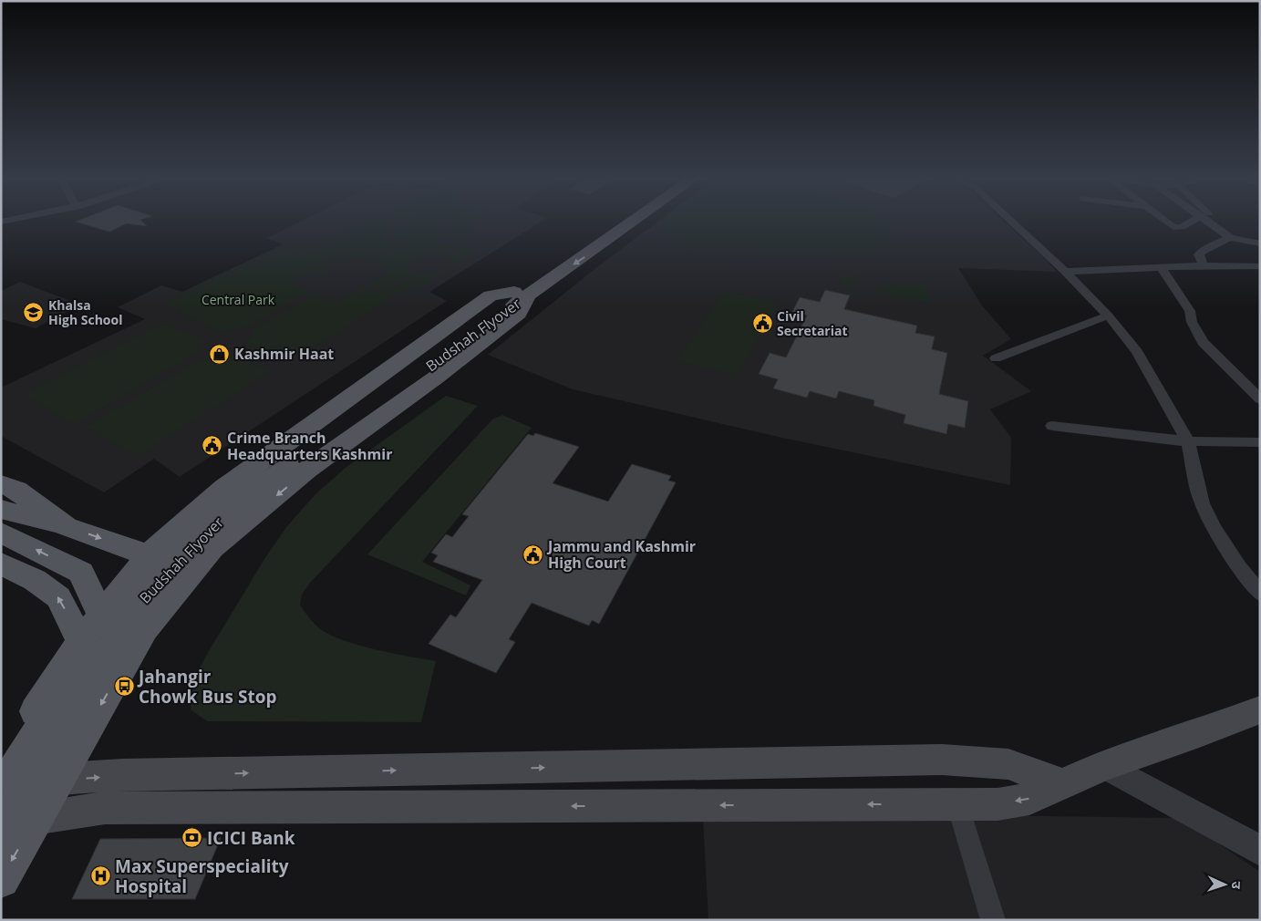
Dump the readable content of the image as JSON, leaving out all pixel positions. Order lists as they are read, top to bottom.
{
  "streets": {
    "main road": ["Budshah Flyover"]
  },
  "parks": ["Central Park"],
  "places": {
    "school or university": ["Khalsa High School"],
    "public building": ["Civil Secretariat", "Crime Branch Headquarters Kashmir", "Jammu and Kashmir High Court"],
    "shop": ["Kashmir Haat"],
    "bus stop": ["Jahangir Chowk Bus Stop"],
    "bank": ["ICICI Bank"],
    "hospital": ["Max Superspeciality Hospital"]
  },
  "north": "right"
}
